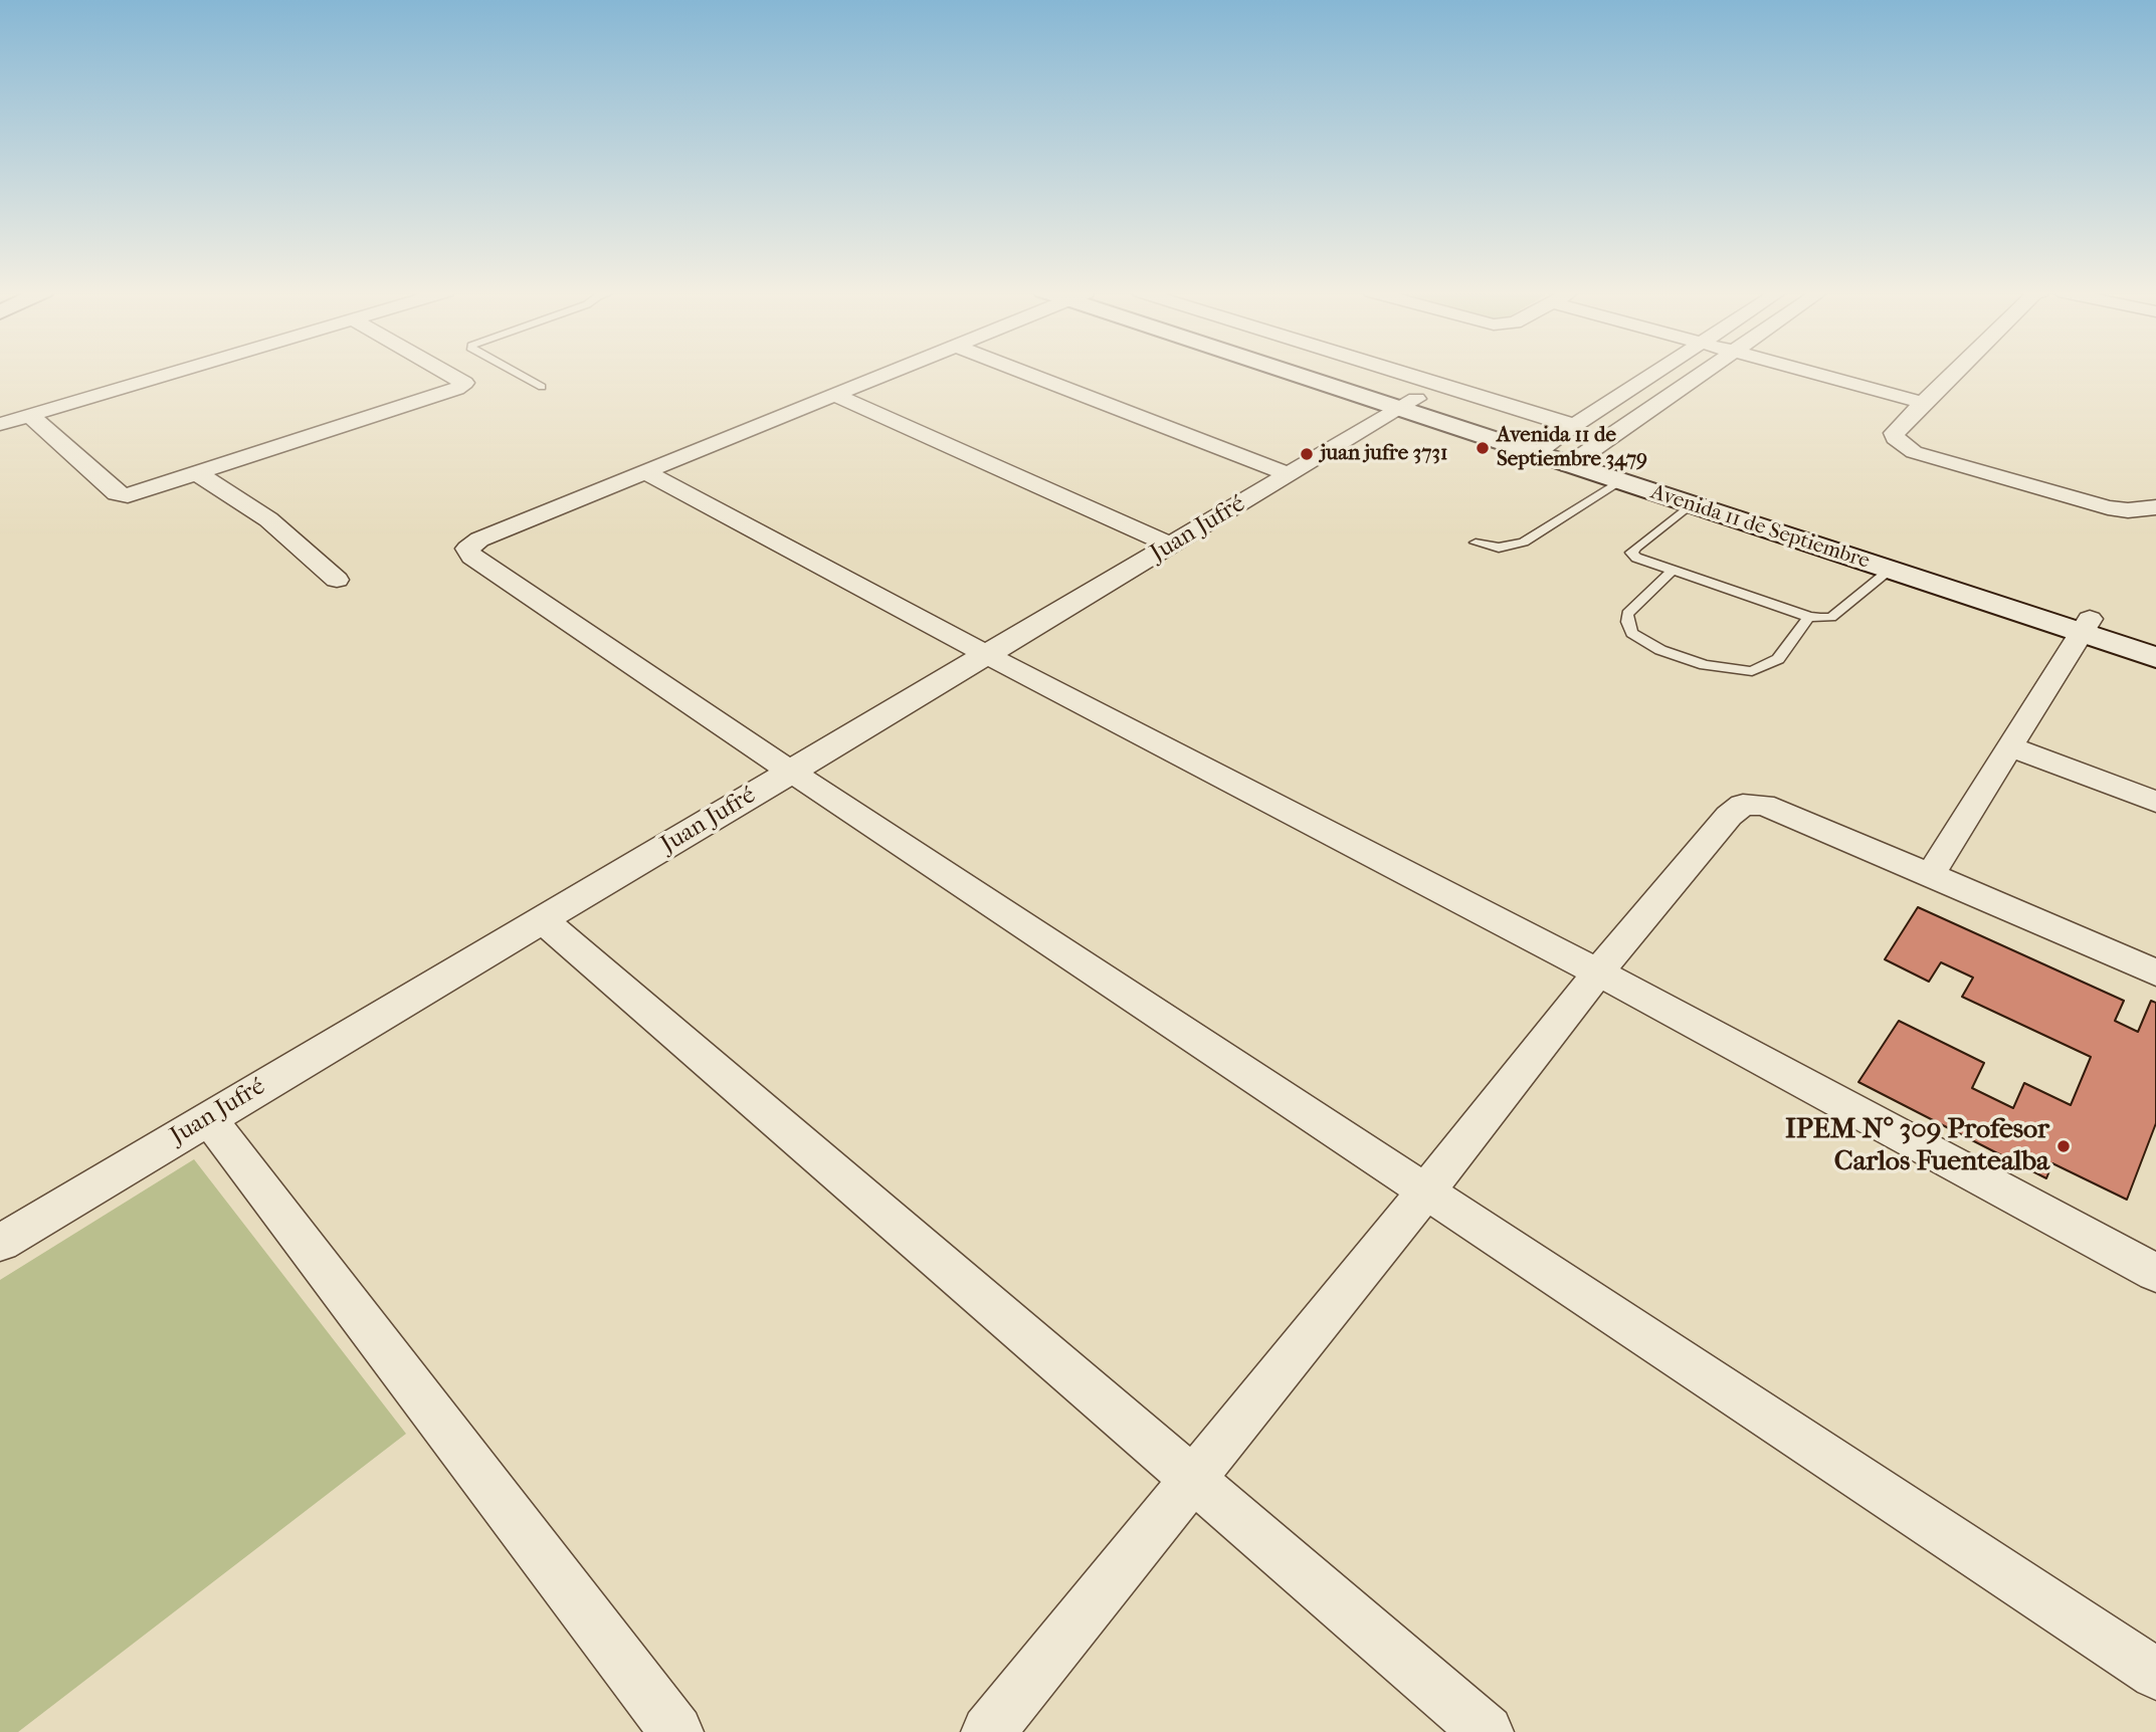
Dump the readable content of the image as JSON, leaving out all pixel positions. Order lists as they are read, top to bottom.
{
  "streets": {
    "main road": ["Avenida 11 de Septiembre"],
    "street": ["Juan Jufré"]
  },
  "crossings": [
    ["Avenida 11 de Septiembre", "Juan Jufré"]
  ],
  "places": ["Avenida 11 de Septiembre 3479", "juan jufre 3731", "IPEM N° 309 Profesor Carlos Fuentealba"]
}
